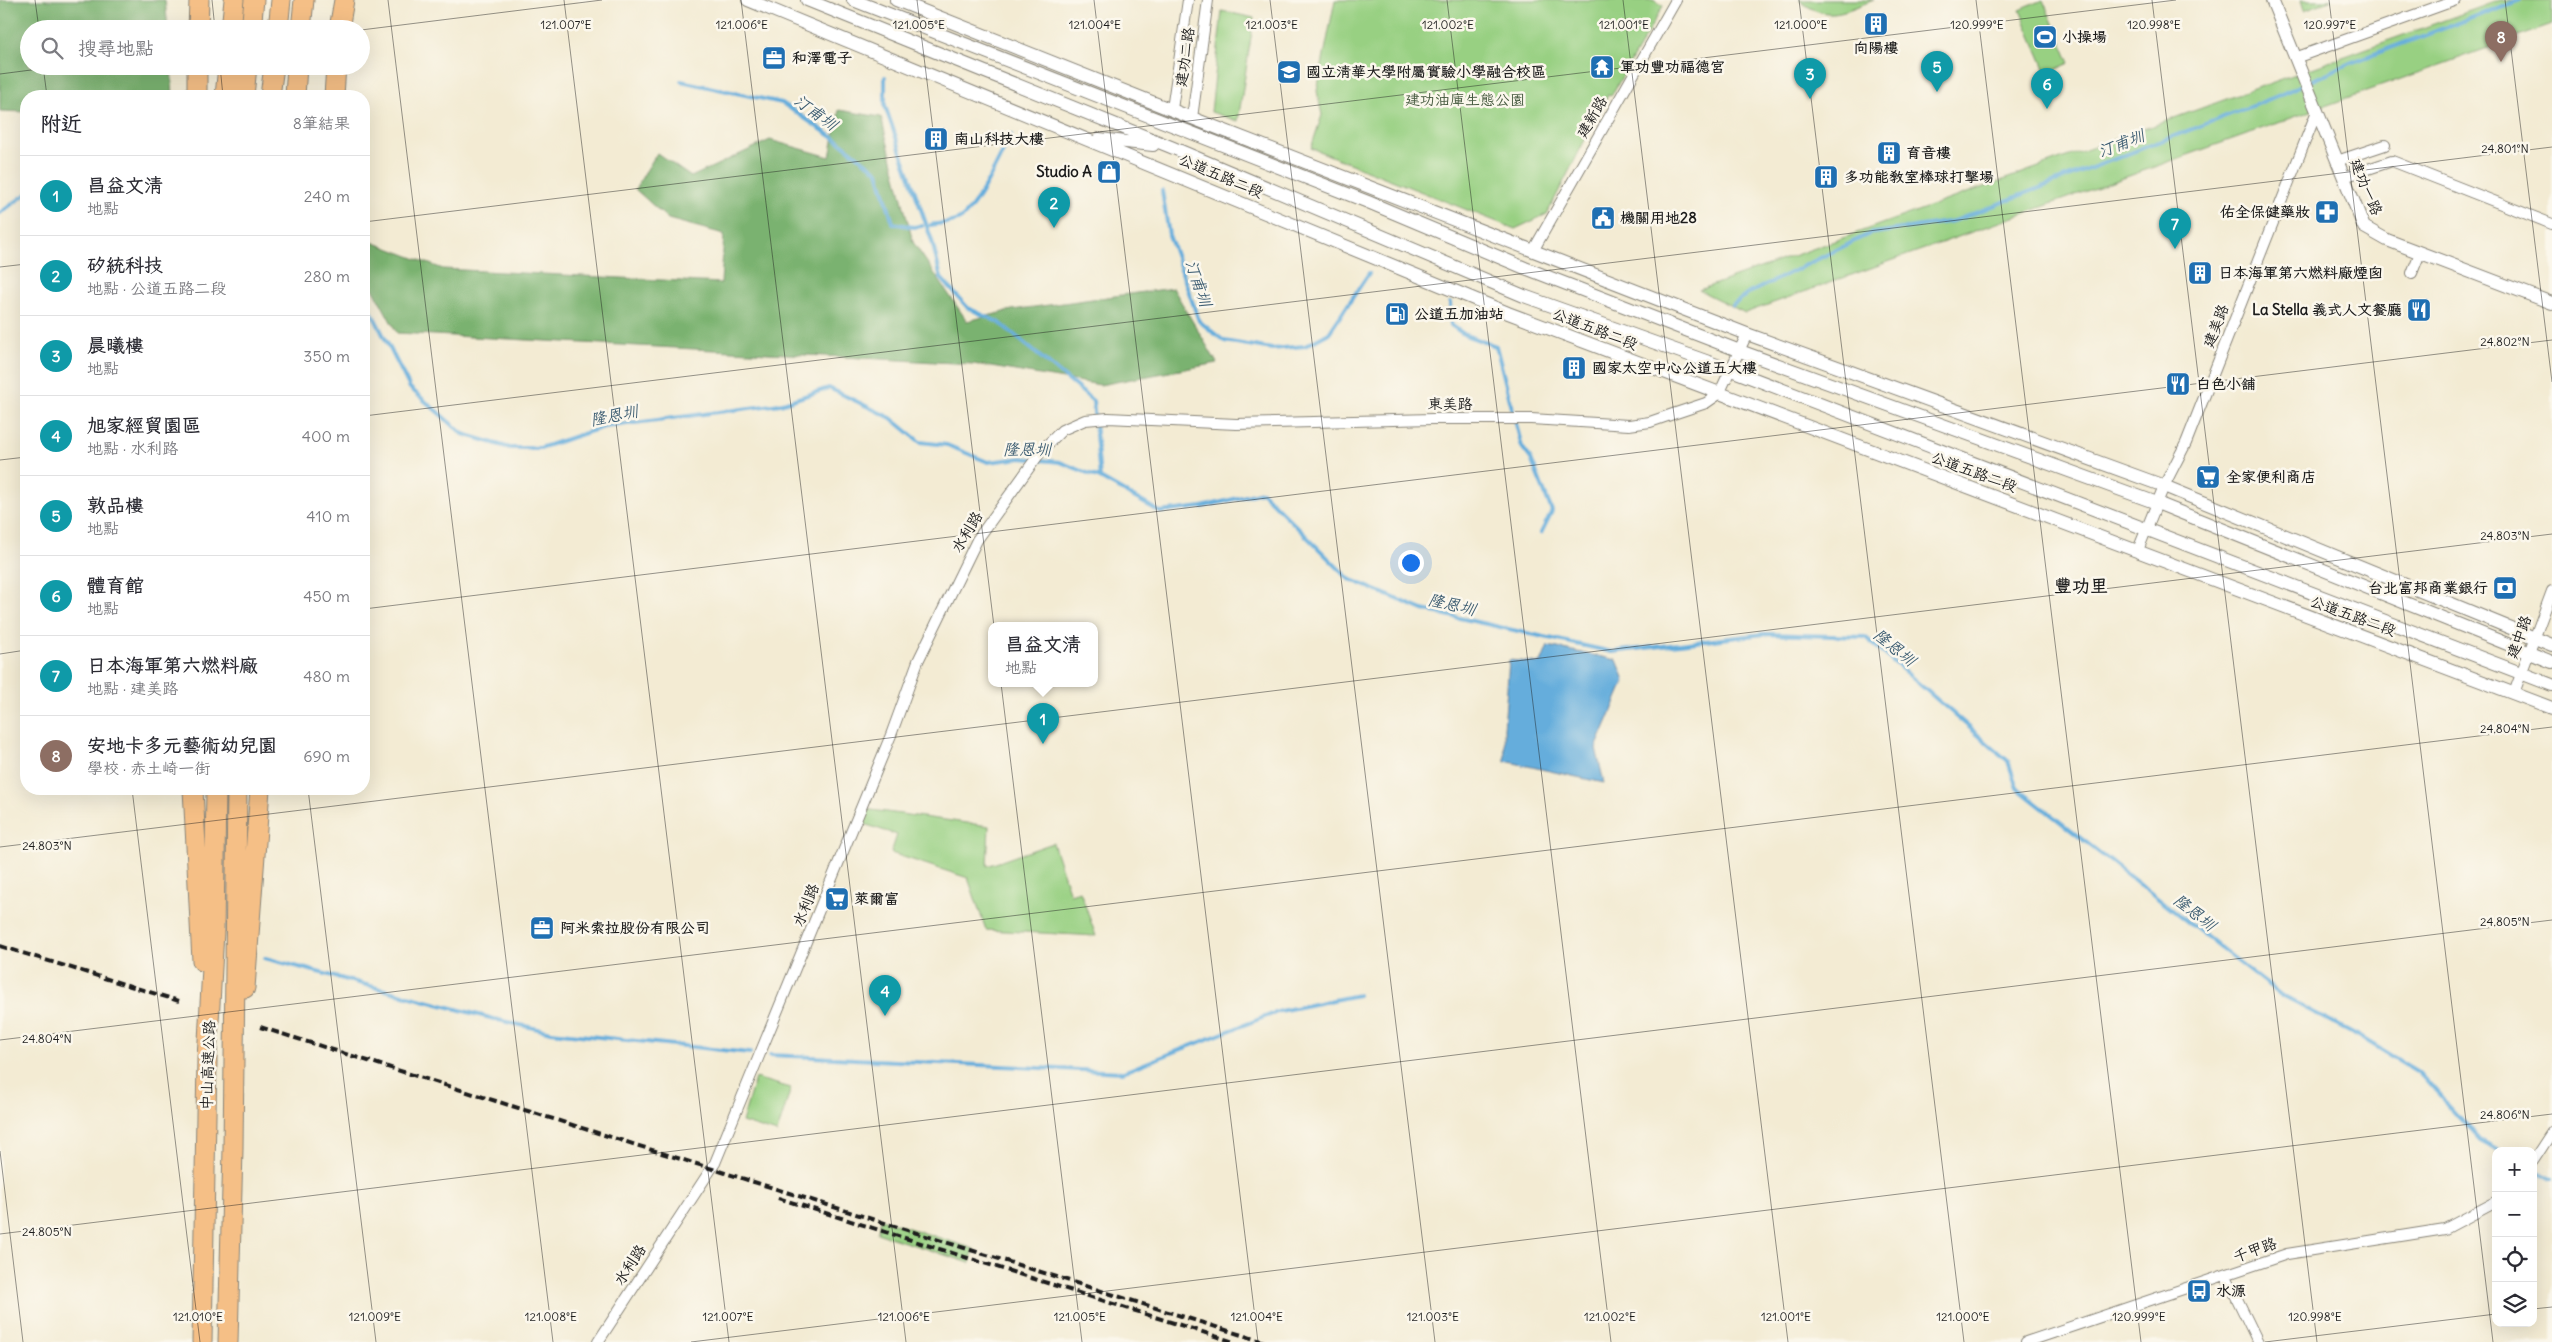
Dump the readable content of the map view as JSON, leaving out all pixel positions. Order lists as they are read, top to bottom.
{
  "streets": {
    "highway": ["中山高速公路"],
    "street": [
      "建功二路",
      "建新路",
      "公道五路二段",
      "建功一路",
      "建美路",
      "東美路",
      "水利路",
      "建中路",
      "千甲路"
    ]
  },
  "crossings": [
    ["公道五路二段", "建美路"],
    ["公道五路二段", "東美路"],
    ["公道五路二段", "建中路"],
    ["建功一路", "建美路"],
    ["東美路", "水利路"]
  ],
  "districts": ["豐功里"],
  "water": ["汀甫圳", "隆恩圳"],
  "parks": ["建功油庫生態公園"],
  "places": {
    "building": [
      "向陽樓",
      "南山科技大樓",
      "育音樓",
      "多功能教室棒球打擊場",
      "日本海軍第六燃料廠煙囪",
      "國家太空中心公道五大樓"
    ],
    "sports": ["小操場"],
    "office": ["和澤電子", "阿米索拉股份有限公司"],
    "temple": ["軍功豐功福德宮"],
    "school or university": ["國立清華大學附屬實驗小學融合校區"],
    "shop": ["Studio A"],
    "pharmacy": ["佑全保健藥妝"],
    "public building": ["機關用地28"],
    "restaurant": ["La Stella 義式人文餐廳", "白色小舖"],
    "fuel station": ["公道五加油站"],
    "supermarket": ["全家便利商店", "萊爾富"],
    "bank": ["台北富邦商業銀行"],
    "bus stop": ["水源"]
  },
  "page": {
    "search": "搜尋地點",
    "pins": [
      "8",
      "5",
      "3",
      "6",
      "2",
      "7",
      "1",
      "4"
    ],
    "heading": ["附近", "8筆結果"],
    "list": [
      {
        "mark": "1",
        "name": "昌益文清",
        "note": "地點",
        "value": "240 m"
      },
      {
        "mark": "2",
        "name": "矽統科技",
        "note": "地點 · 公道五路二段",
        "value": "280 m"
      },
      {
        "mark": "3",
        "name": "晨曦樓",
        "note": "地點",
        "value": "350 m"
      },
      {
        "mark": "4",
        "name": "旭家經貿園區",
        "note": "地點 · 水利路",
        "value": "400 m"
      },
      {
        "mark": "5",
        "name": "敦品樓",
        "note": "地點",
        "value": "410 m"
      },
      {
        "mark": "6",
        "name": "體育館",
        "note": "地點",
        "value": "450 m"
      },
      {
        "mark": "7",
        "name": "日本海軍第六燃料廠",
        "note": "地點 · 建美路",
        "value": "480 m"
      },
      {
        "mark": "8",
        "name": "安地卡多元藝術幼兒園",
        "note": "學校 · 赤土崎一街",
        "value": "690 m"
      }
    ],
    "popup": ["昌益文清", "地點"],
    "map_buttons": ["+", "−"]
  },
  "coordinates": [
    "121.007°E",
    "121.006°E",
    "121.005°E",
    "121.004°E",
    "121.003°E",
    "121.002°E",
    "121.001°E",
    "121.000°E",
    "120.999°E",
    "120.998°E",
    "120.997°E",
    "24.801°N",
    "24.802°N",
    "24.803°N",
    "24.804°N",
    "24.805°N",
    "24.806°N",
    "121.010°E",
    "121.009°E",
    "121.008°E"
  ]
}
